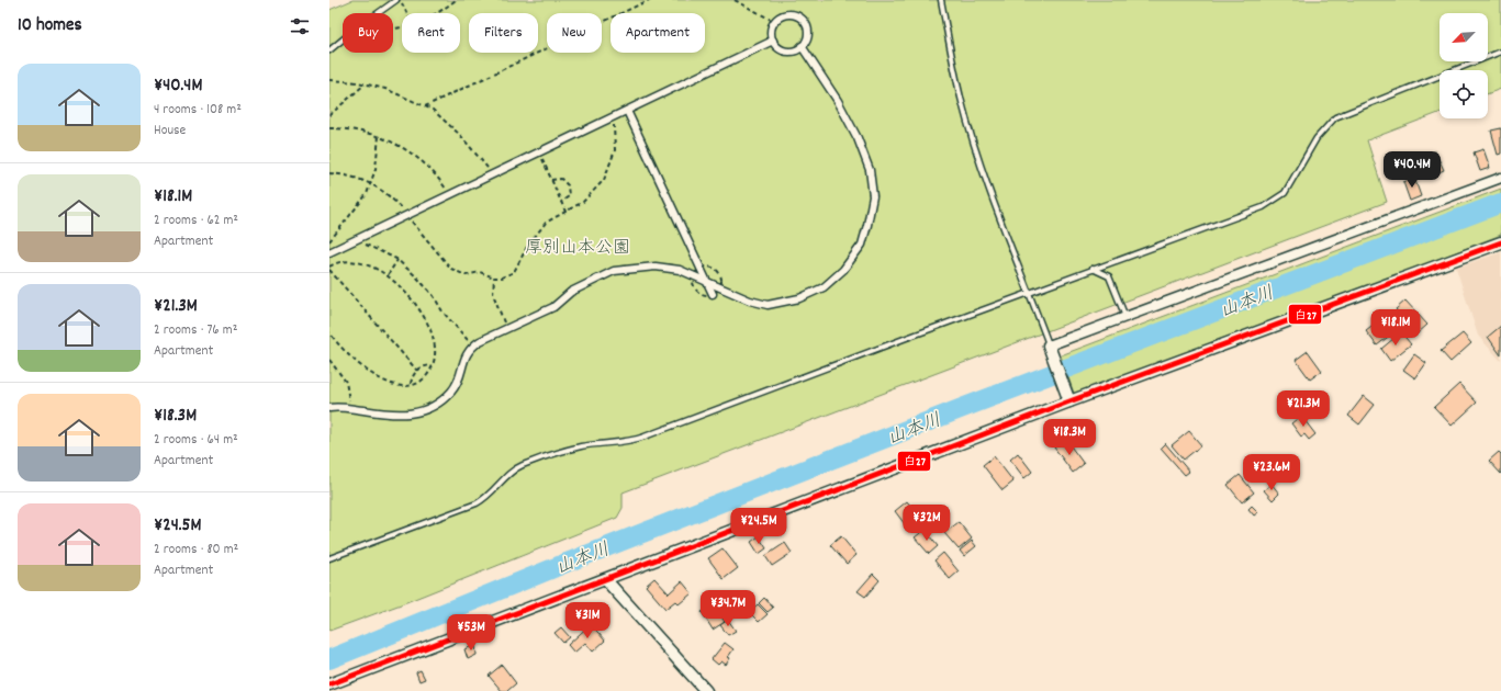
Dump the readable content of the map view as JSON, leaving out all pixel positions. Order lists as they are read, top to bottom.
{
  "water": ["山本川"],
  "parks": ["厚別山本公園"],
  "lines": ["transit line 白27"],
  "north": "bottom left",
  "page": {
    "heading": "10 homes",
    "chip": [
      "Buy",
      "Rent",
      "Filters",
      "New",
      "Apartment"
    ],
    "list": [
      {
        "name": "¥40.4M",
        "note": "4 rooms · 108 m² · House"
      },
      {
        "name": "¥18.1M",
        "note": "2 rooms · 62 m² · Apartment"
      },
      {
        "name": "¥21.3M",
        "note": "2 rooms · 76 m² · Apartment"
      },
      {
        "name": "¥18.3M",
        "note": "2 rooms · 64 m² · Apartment"
      },
      {
        "name": "¥24.5M",
        "note": "2 rooms · 80 m² · Apartment"
      }
    ],
    "price": [
      "¥40.4M",
      "¥18.1M",
      "¥21.3M",
      "¥18.3M",
      "¥23.6M",
      "¥32M",
      "¥24.5M",
      "¥34.7M",
      "¥31M",
      "¥53M"
    ]
  }
}
